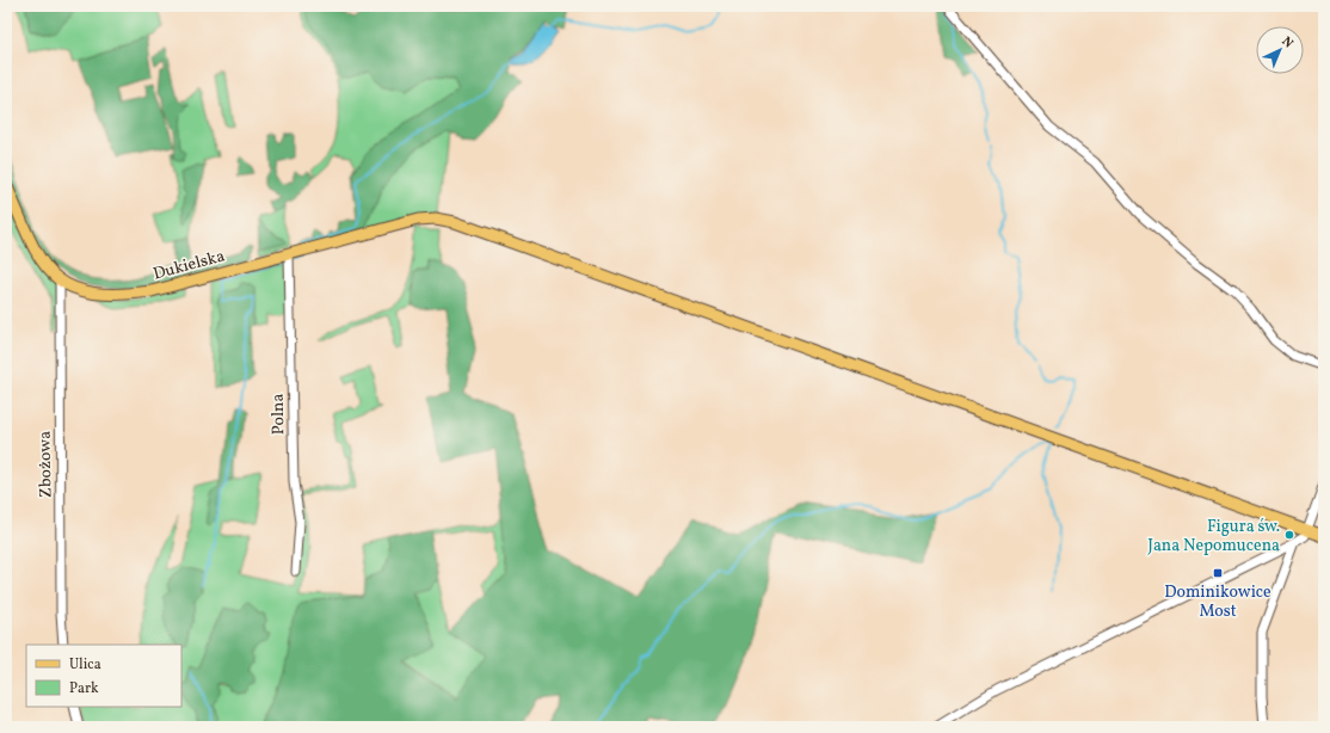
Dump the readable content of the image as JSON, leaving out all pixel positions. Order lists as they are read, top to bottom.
{
  "streets": {
    "main road": ["Dukielska"],
    "street": ["Polna", "Zbożowa"]
  },
  "crossings": [
    ["Dukielska", "Polna"],
    ["Dukielska", "Zbożowa"]
  ],
  "places": {
    "other": ["Figura św. Jana Nepomucena"],
    "transit": ["Dominikowice Most"]
  },
  "legend": ["Ulica", "Park"],
  "north": "top right"
}
